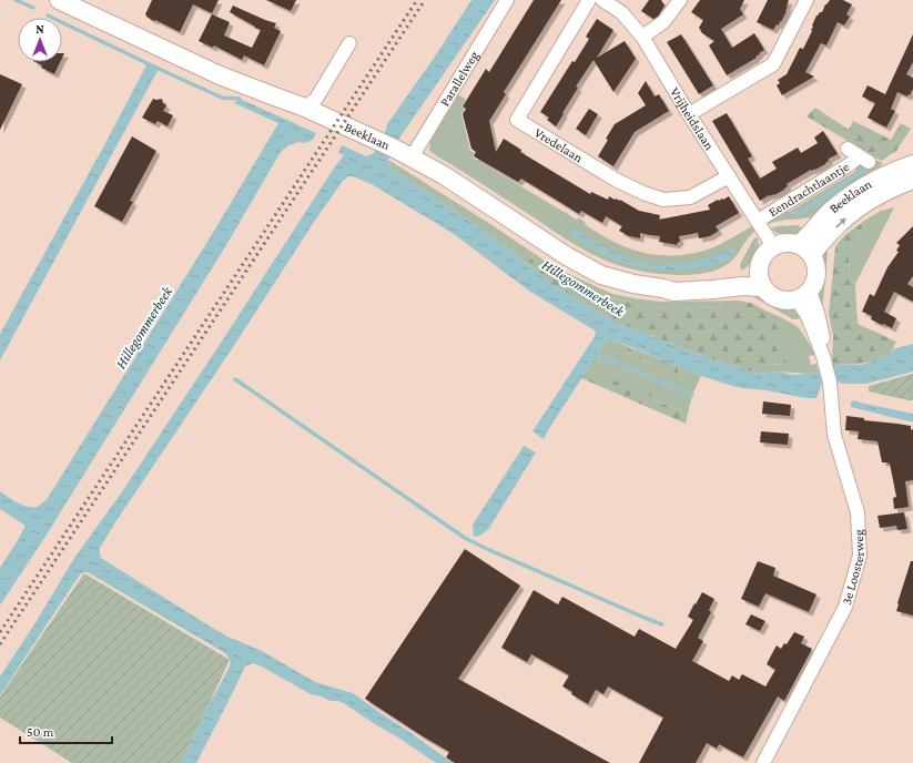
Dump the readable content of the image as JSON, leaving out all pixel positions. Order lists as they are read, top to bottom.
{
  "streets": {
    "main road": ["Beeklaan"],
    "street": [
      "Parallelweg",
      "Vrijheidslaan",
      "Vredelaan",
      "Eendrachtlaantje",
      "3e Loosterweg"
    ]
  },
  "crossings": [
    ["Parallelweg", "Beeklaan"],
    ["Vrijheidslaan", "Beeklaan"],
    ["Vrijheidslaan", "Vredelaan"],
    ["Vrijheidslaan", "Eendrachtlaantje"],
    ["Vrijheidslaan", "3e Loosterweg"],
    ["Beeklaan", "3e Loosterweg"]
  ],
  "water": ["Hillegommerbeek"],
  "scale_bar": "50 m",
  "north": "top"
}
